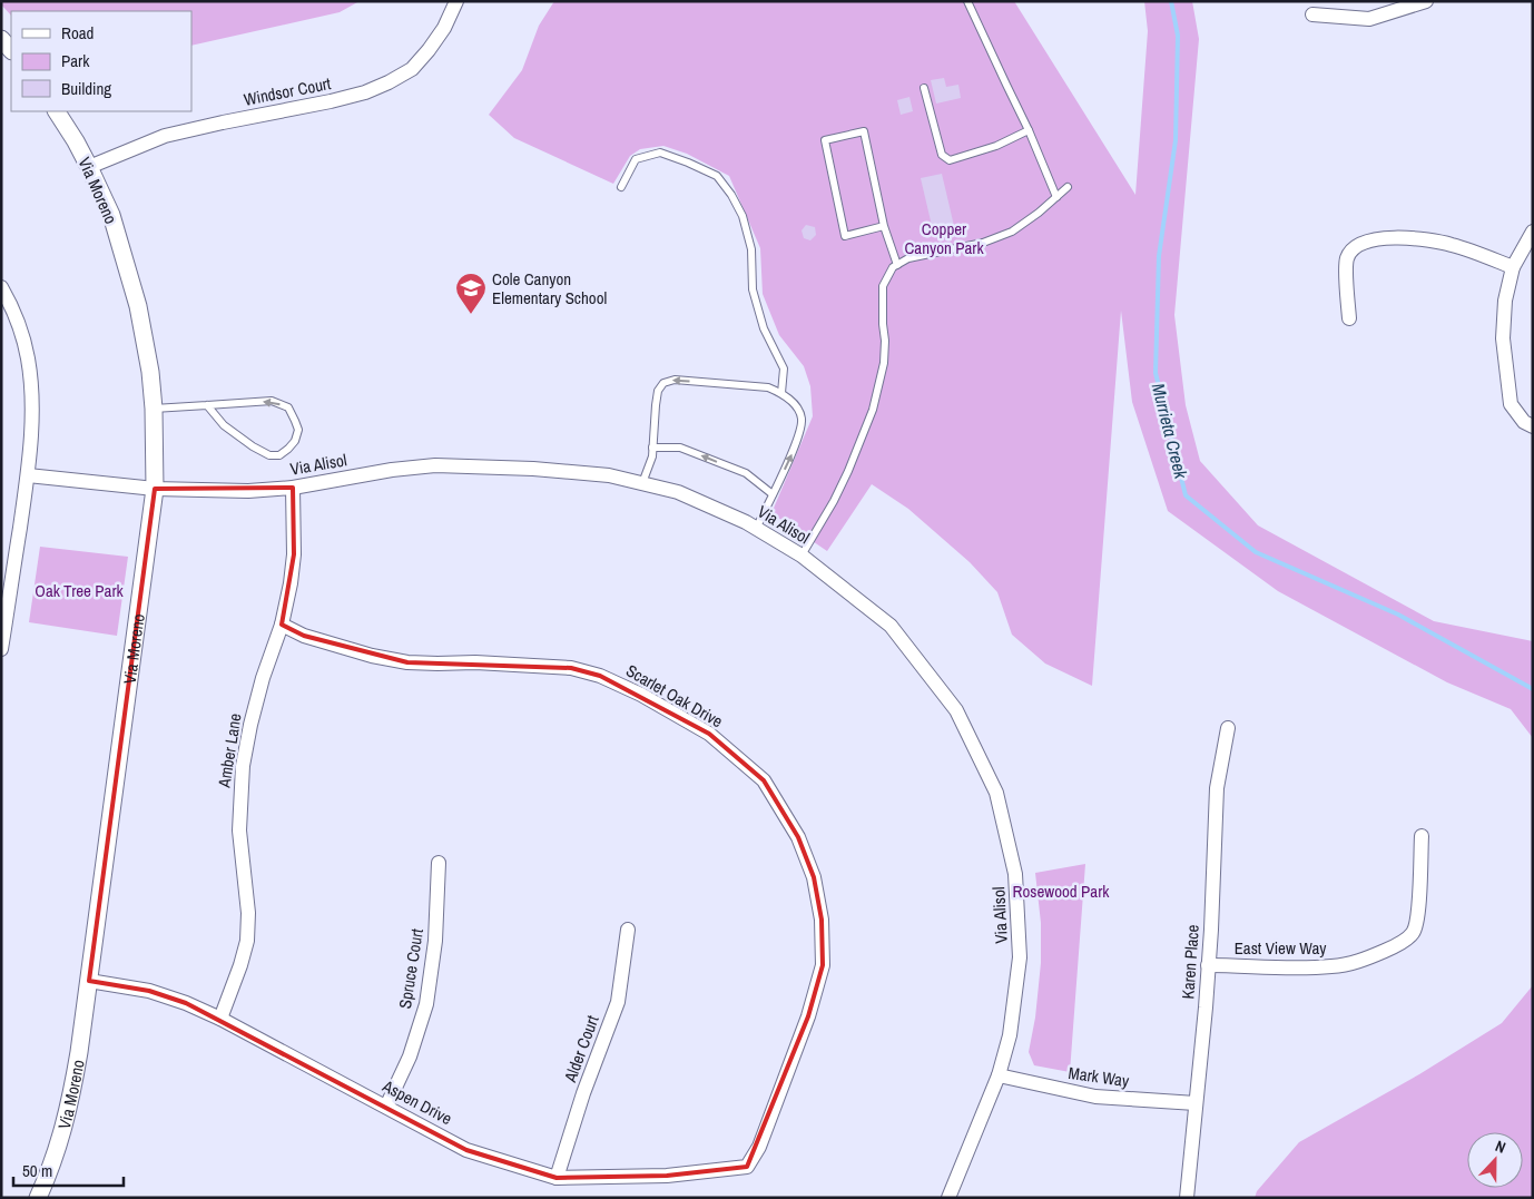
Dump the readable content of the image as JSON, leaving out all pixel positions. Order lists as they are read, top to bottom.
{
  "streets": {
    "street": [
      "Windsor Court",
      "Via Moreno",
      "Via Alisol",
      "Scarlet Oak Drive",
      "Amber Lane",
      "East View Way",
      "Karen Place",
      "Spruce Court",
      "Alder Court",
      "Mark Way",
      "Aspen Drive"
    ]
  },
  "crossings": [
    ["Windsor Court", "Via Moreno"],
    ["Via Moreno", "Via Alisol"],
    ["Via Moreno", "Aspen Drive"],
    ["Via Alisol", "Amber Lane"],
    ["Via Alisol", "Mark Way"],
    ["Scarlet Oak Drive", "Amber Lane"],
    ["Scarlet Oak Drive", "Aspen Drive"],
    ["Amber Lane", "Aspen Drive"],
    ["East View Way", "Karen Place"],
    ["Karen Place", "Mark Way"],
    ["Spruce Court", "Aspen Drive"],
    ["Alder Court", "Aspen Drive"]
  ],
  "water": ["Murrieta Creek"],
  "parks": ["Copper Canyon Park", "Oak Tree Park", "Rosewood Park"],
  "places": {
    "school or university": ["Cole Canyon Elementary School"]
  },
  "legend": ["Road", "Park", "Building"],
  "scale_bar": "50 m",
  "north": "top"
}
